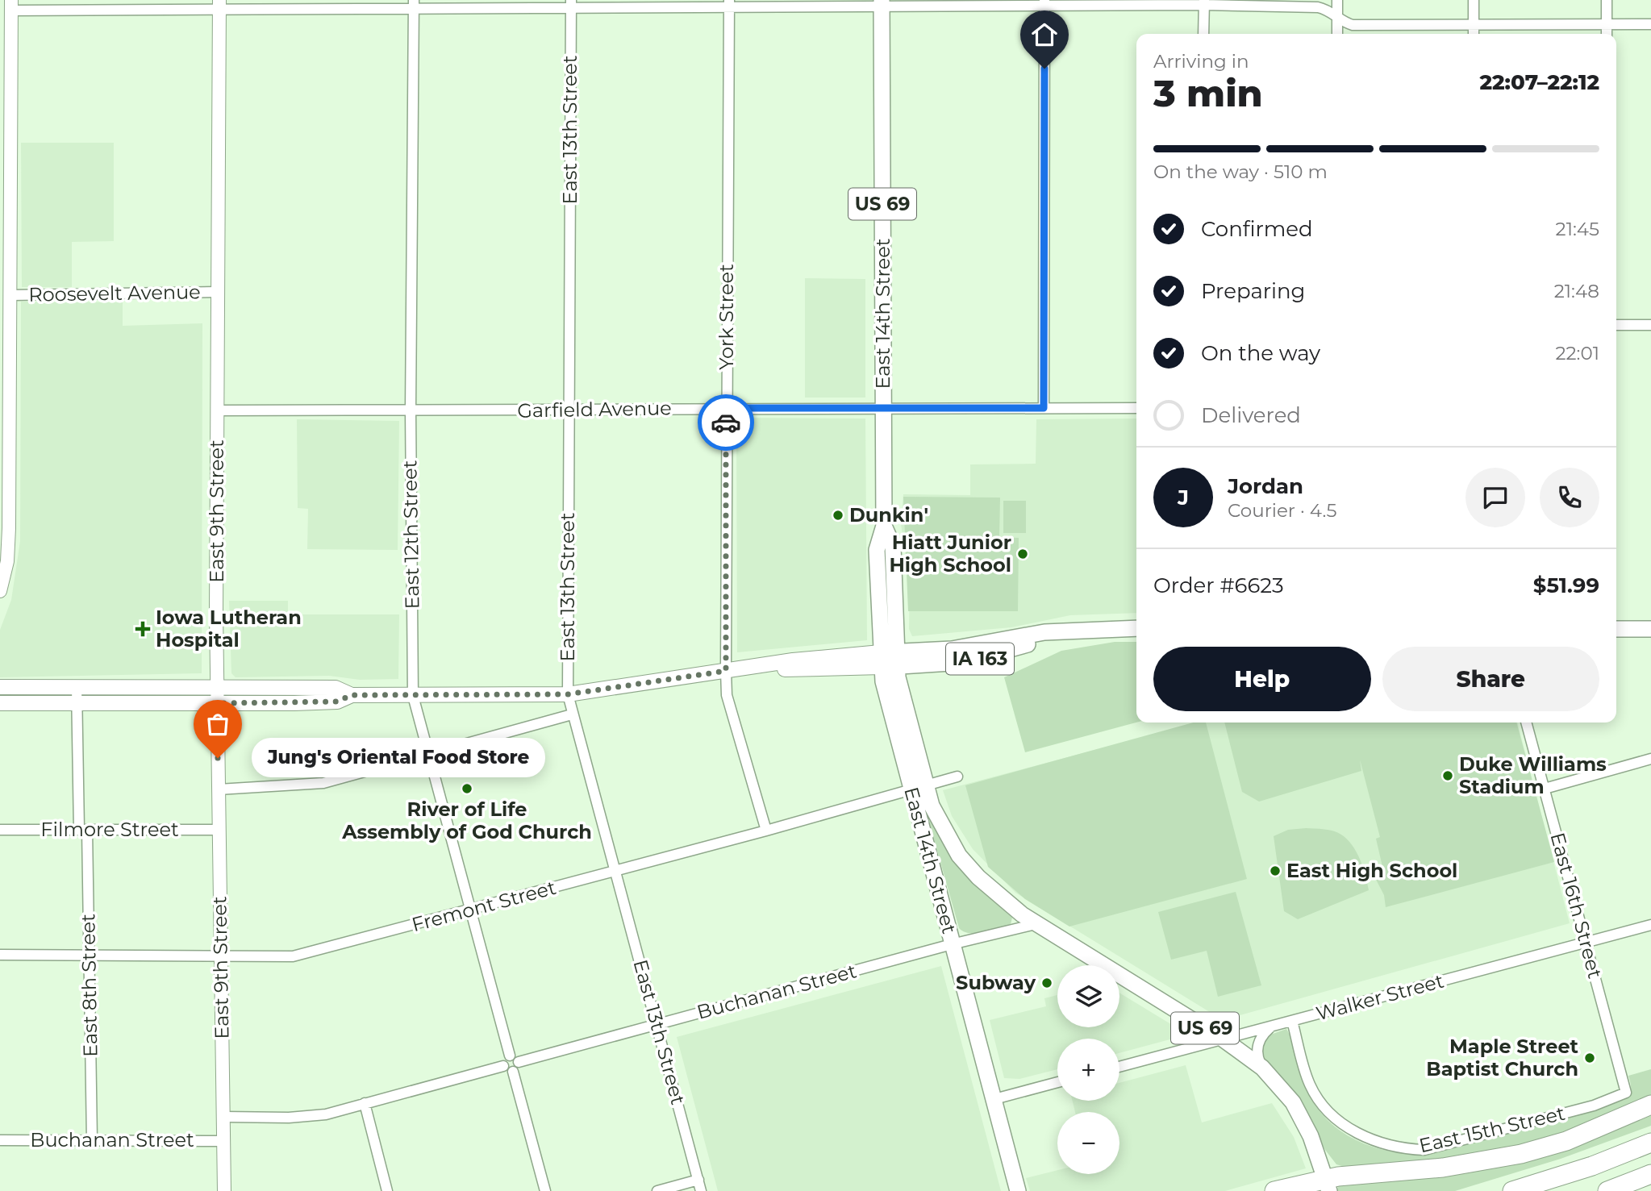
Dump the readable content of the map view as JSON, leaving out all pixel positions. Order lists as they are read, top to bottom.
{
  "streets": {
    "main road": ["US 69", "East 14th Street", "IA 163"],
    "street": [
      "East 13th Street",
      "Roosevelt Avenue",
      "York Street",
      "Garfield Avenue",
      "East 9th Street",
      "East 12th Street",
      "Filmore Street",
      "East 16th Street",
      "Fremont Street",
      "East 8th Street",
      "Buchanan Street",
      "Walker Street",
      "East 15th Street"
    ]
  },
  "crossings": [
    ["East 13th Street", "Garfield Avenue"],
    ["East 13th Street", "Fremont Street"],
    ["East 13th Street", "Buchanan Street"],
    ["US 69", "East 14th Street"],
    ["US 69", "Fremont Street"],
    ["US 69", "Buchanan Street"],
    ["US 69", "Walker Street"],
    ["Roosevelt Avenue", "East 9th Street"],
    ["East 14th Street", "Garfield Avenue"],
    ["East 14th Street", "IA 163"],
    ["East 14th Street", "Fremont Street"],
    ["East 14th Street", "Buchanan Street"],
    ["York Street", "Garfield Avenue"],
    ["York Street", "Fremont Street"],
    ["Garfield Avenue", "East 9th Street"],
    ["Garfield Avenue", "East 12th Street"],
    ["East 9th Street", "Filmore Street"],
    ["East 9th Street", "Fremont Street"],
    ["East 9th Street", "Buchanan Street"],
    ["East 12th Street", "Fremont Street"],
    ["East 12th Street", "Buchanan Street"],
    ["Filmore Street", "East 8th Street"],
    ["East 16th Street", "Walker Street"],
    ["East 16th Street", "East 15th Street"],
    ["Fremont Street", "East 8th Street"],
    ["East 8th Street", "Buchanan Street"],
    ["Walker Street", "East 15th Street"]
  ],
  "places": {
    "other": [
      "Dunkin'",
      "Hiatt Junior High School",
      "Jung's Oriental Food Store",
      "Duke Williams Stadium",
      "River of Life Assembly of God Church",
      "East High School",
      "Subway",
      "Maple Street Baptist Church"
    ],
    "health": ["Iowa Lutheran Hospital"]
  },
  "page": {
    "heading": ["3 min", "Arriving in", "22:07–22:12"],
    "panel": [
      "Jordan",
      "Courier · 4.5",
      "Order #6623",
      "$51.99"
    ],
    "bar": "On the way · 510 m",
    "list": [
      ["Confirmed", "21:45"],
      ["Preparing", "21:48"],
      ["On the way", "22:01"],
      "Delivered"
    ],
    "round": "J",
    "buttons": ["Help", "Share"],
    "bubble": "Jung's Oriental Food Store",
    "map_buttons": ["+", "−"]
  }
}
